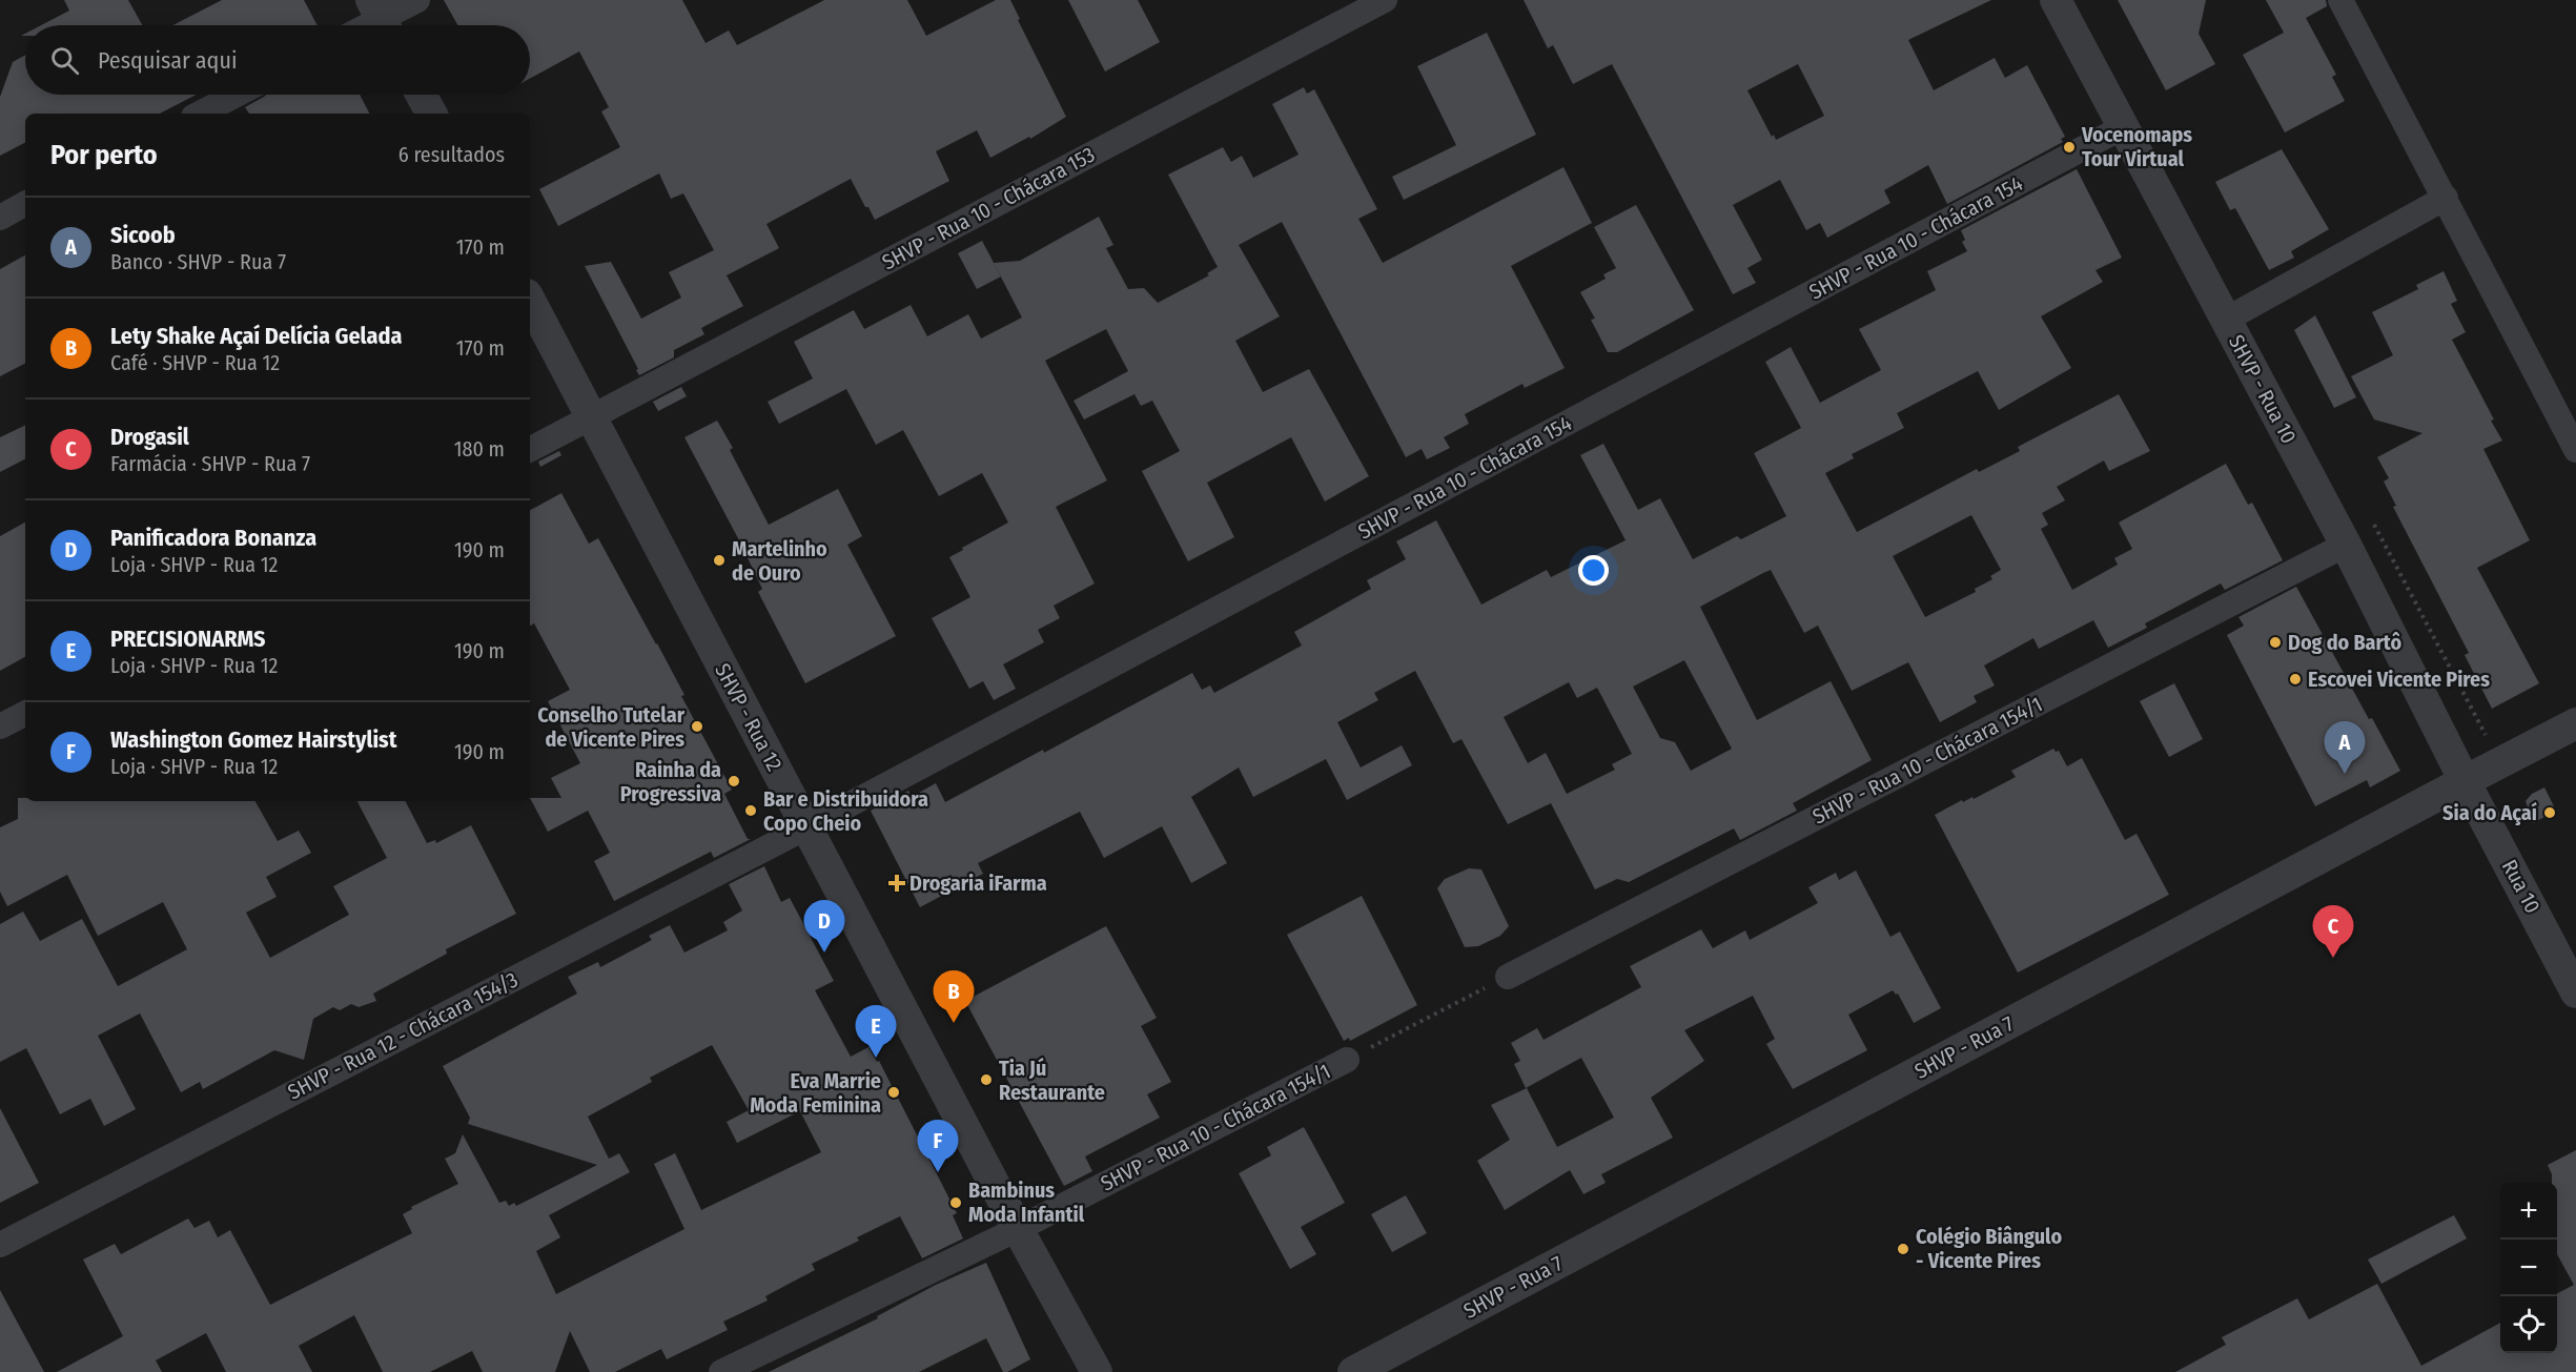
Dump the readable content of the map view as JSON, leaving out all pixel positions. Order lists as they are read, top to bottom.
{
  "streets": {
    "street": [
      "SHVP - Rua 10 - Chácara 153",
      "SHVP - Rua 10 - Chácara 154",
      "SHVP - Rua 10",
      "SHVP - Rua 12",
      "SHVP - Rua 10 - Chácara 154/1",
      "Rua 10",
      "SHVP - Rua 12 - Chácara 154/3",
      "SHVP - Rua 7"
    ]
  },
  "crossings": [
    ["SHVP - Rua 10 - Chácara 153", "SHVP - Rua 12"],
    ["SHVP - Rua 10 - Chácara 154", "SHVP - Rua 10"],
    ["SHVP - Rua 10 - Chácara 154", "SHVP - Rua 12"],
    ["SHVP - Rua 10 - Chácara 154", "SHVP - Rua 12 - Chácara 154/3"],
    ["SHVP - Rua 10", "SHVP - Rua 10 - Chácara 154/1"],
    ["SHVP - Rua 10", "Rua 10"],
    ["SHVP - Rua 10", "SHVP - Rua 7"],
    ["SHVP - Rua 12", "SHVP - Rua 10 - Chácara 154/1"],
    ["SHVP - Rua 12", "SHVP - Rua 12 - Chácara 154/3"],
    ["Rua 10", "SHVP - Rua 7"]
  ],
  "places": {
    "other": [
      "Vocenomaps Tour Virtual",
      "Martelinho de Ouro",
      "Dog do Bartô",
      "Escovei Vicente Pires",
      "Conselho Tutelar de Vicente Pires",
      "Rainha da Progressiva",
      "Bar e Distribuidora Copo Cheio",
      "Sia do Açaí",
      "Tia Jú Restaurante",
      "Eva Marrie Moda Feminina",
      "Bambinus Moda Infantil",
      "Colégio Biângulo - Vicente Pires"
    ],
    "health": ["Drogaria iFarma"]
  },
  "page": {
    "search": "Pesquisar aqui",
    "heading": ["Por perto", "6 resultados"],
    "list": [
      {
        "mark": "A",
        "name": "Sicoob",
        "note": "Banco · SHVP - Rua 7",
        "value": "170 m"
      },
      {
        "mark": "B",
        "name": "Lety Shake Açaí Delícia Gelada",
        "note": "Café · SHVP - Rua 12",
        "value": "170 m"
      },
      {
        "mark": "C",
        "name": "Drogasil",
        "note": "Farmácia · SHVP - Rua 7",
        "value": "180 m"
      },
      {
        "mark": "D",
        "name": "Panificadora Bonanza",
        "note": "Loja · SHVP - Rua 12",
        "value": "190 m"
      },
      {
        "mark": "E",
        "name": "PRECISIONARMS",
        "note": "Loja · SHVP - Rua 12",
        "value": "190 m"
      },
      {
        "mark": "F",
        "name": "Washington Gomez Hairstylist",
        "note": "Loja · SHVP - Rua 12",
        "value": "190 m"
      }
    ],
    "pins": [
      "A",
      "D",
      "C",
      "B",
      "E",
      "F"
    ],
    "map_buttons": ["+", "−"]
  }
}
